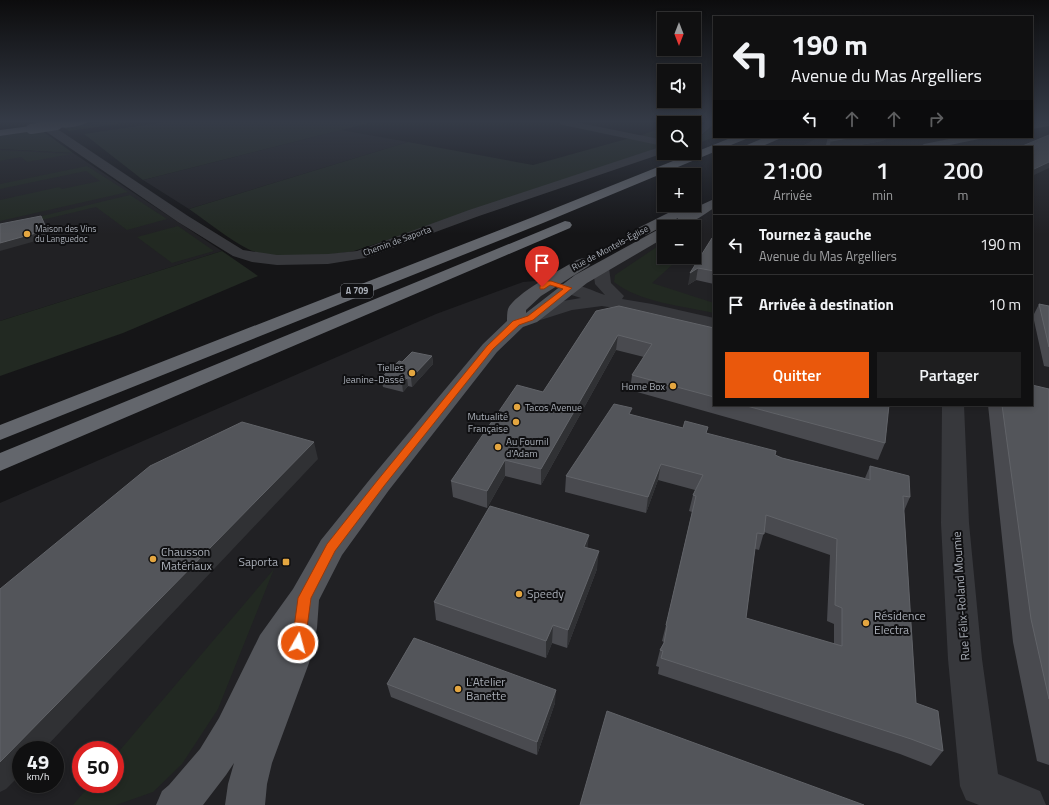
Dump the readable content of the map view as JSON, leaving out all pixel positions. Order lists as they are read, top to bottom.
{
  "streets": {
    "highway": ["A 709"],
    "main road": ["Rue de Montels-Église"],
    "street": ["Chemin de Saporta", "Rue Félix-Roland Moumie"]
  },
  "places": {
    "other": [
      "Maison des Vins du Languedoc",
      "Tielles Jeanine-Dassé",
      "Home Box",
      "Tacos Avenue",
      "Mutualité Française",
      "Au Fournil d'Adam",
      "Chausson Matériaux",
      "Speedy",
      "Résidence Electra",
      "L'Atelier Banette"
    ],
    "transit": ["Saporta"]
  },
  "north": "bottom",
  "page": {
    "map_buttons": ["+", "−"],
    "turn": ["190 m", "Avenue du Mas Argelliers"],
    "eta": [
      "21:00",
      "Arrivée",
      "1",
      "min",
      "200",
      "m"
    ],
    "list": [
      {
        "name": "Tournez à gauche",
        "note": "Avenue du Mas Argelliers",
        "value": "190 m"
      },
      {
        "name": "Arrivée à destination",
        "value": "10 m"
      }
    ],
    "buttons": ["Quitter", "Partager"],
    "speed": "49 km/h",
    "limit": "50"
  }
}
